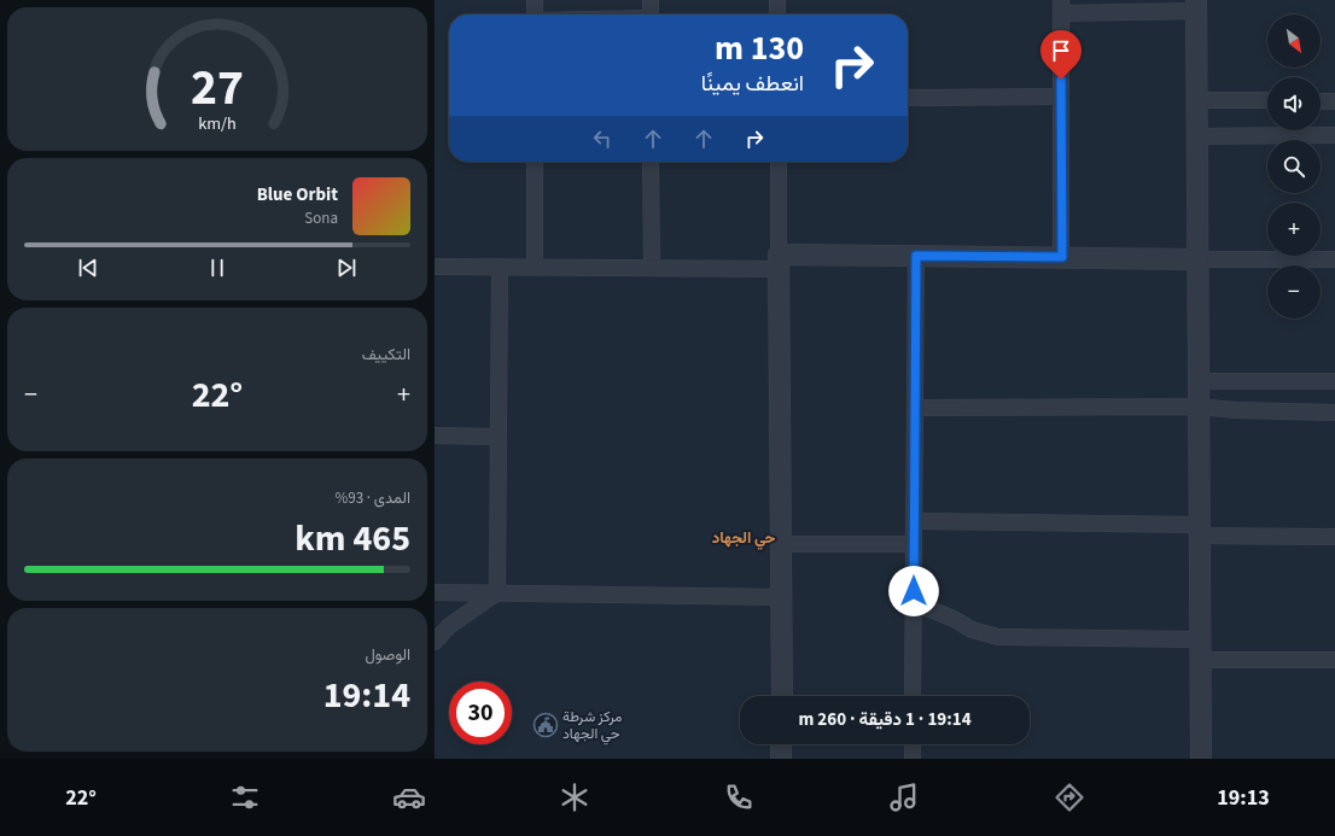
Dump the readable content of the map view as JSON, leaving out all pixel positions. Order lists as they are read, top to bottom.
{
  "districts": ["حي الجهاد"],
  "places": {
    "public building": ["مركز شرطة حي الجهاد"]
  },
  "north": "bottom right",
  "page": {
    "map_buttons": ["+", "−"],
    "turn": ["130 m", "انعطف يمينًا"],
    "song": ["Blue Orbit", "Sona"],
    "tile": [
      "التكييف",
      ["المدى · 93%", "465 km"],
      ["الوصول", "19:14"]
    ],
    "heat": ["−", "22°", "+"],
    "limit": "30",
    "trip": "19:14 · 1 دقيقة · 260 m",
    "tabs": ["19:13", "22°"],
    "gauge": ["27", "km/h"]
  }
}
